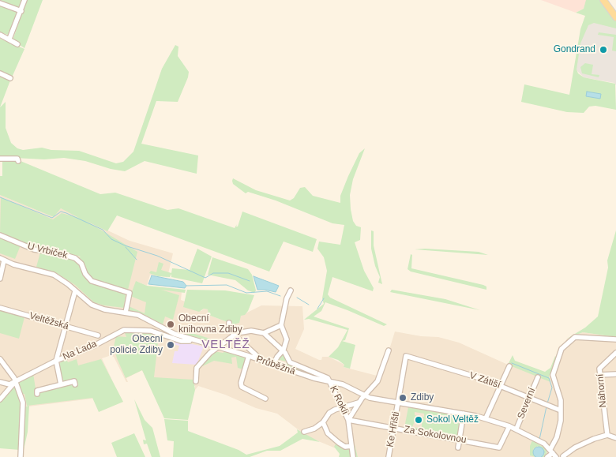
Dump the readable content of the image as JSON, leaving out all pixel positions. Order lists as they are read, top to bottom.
{
  "streets": {
    "street": [
      "U Vrbiček",
      "Veltěžská",
      "Na Lada",
      "Průběžná",
      "V Zátiší",
      "Náhorní",
      "K Rokli",
      "Severní",
      "Ke Hřišti",
      "Za Sokolovnou"
    ]
  },
  "crossings": [
    ["U Vrbiček", "Průběžná"],
    ["Na Lada", "Průběžná"],
    ["Průběžná", "K Rokli"],
    ["Průběžná", "Severní"],
    ["Průběžná", "Ke Hřišti"],
    ["Průběžná", "Za Sokolovnou"],
    ["V Zátiší", "Severní"],
    ["V Zátiší", "Ke Hřišti"],
    ["K Rokli", "Za Sokolovnou"],
    ["Ke Hřišti", "Za Sokolovnou"]
  ],
  "districts": ["VELTĚŽ"],
  "places": [
    "Gondrand",
    "Obecní knihovna Zdiby",
    "Obecní policie Zdiby",
    "Zdiby",
    "Sokol Veltěž"
  ]
}
